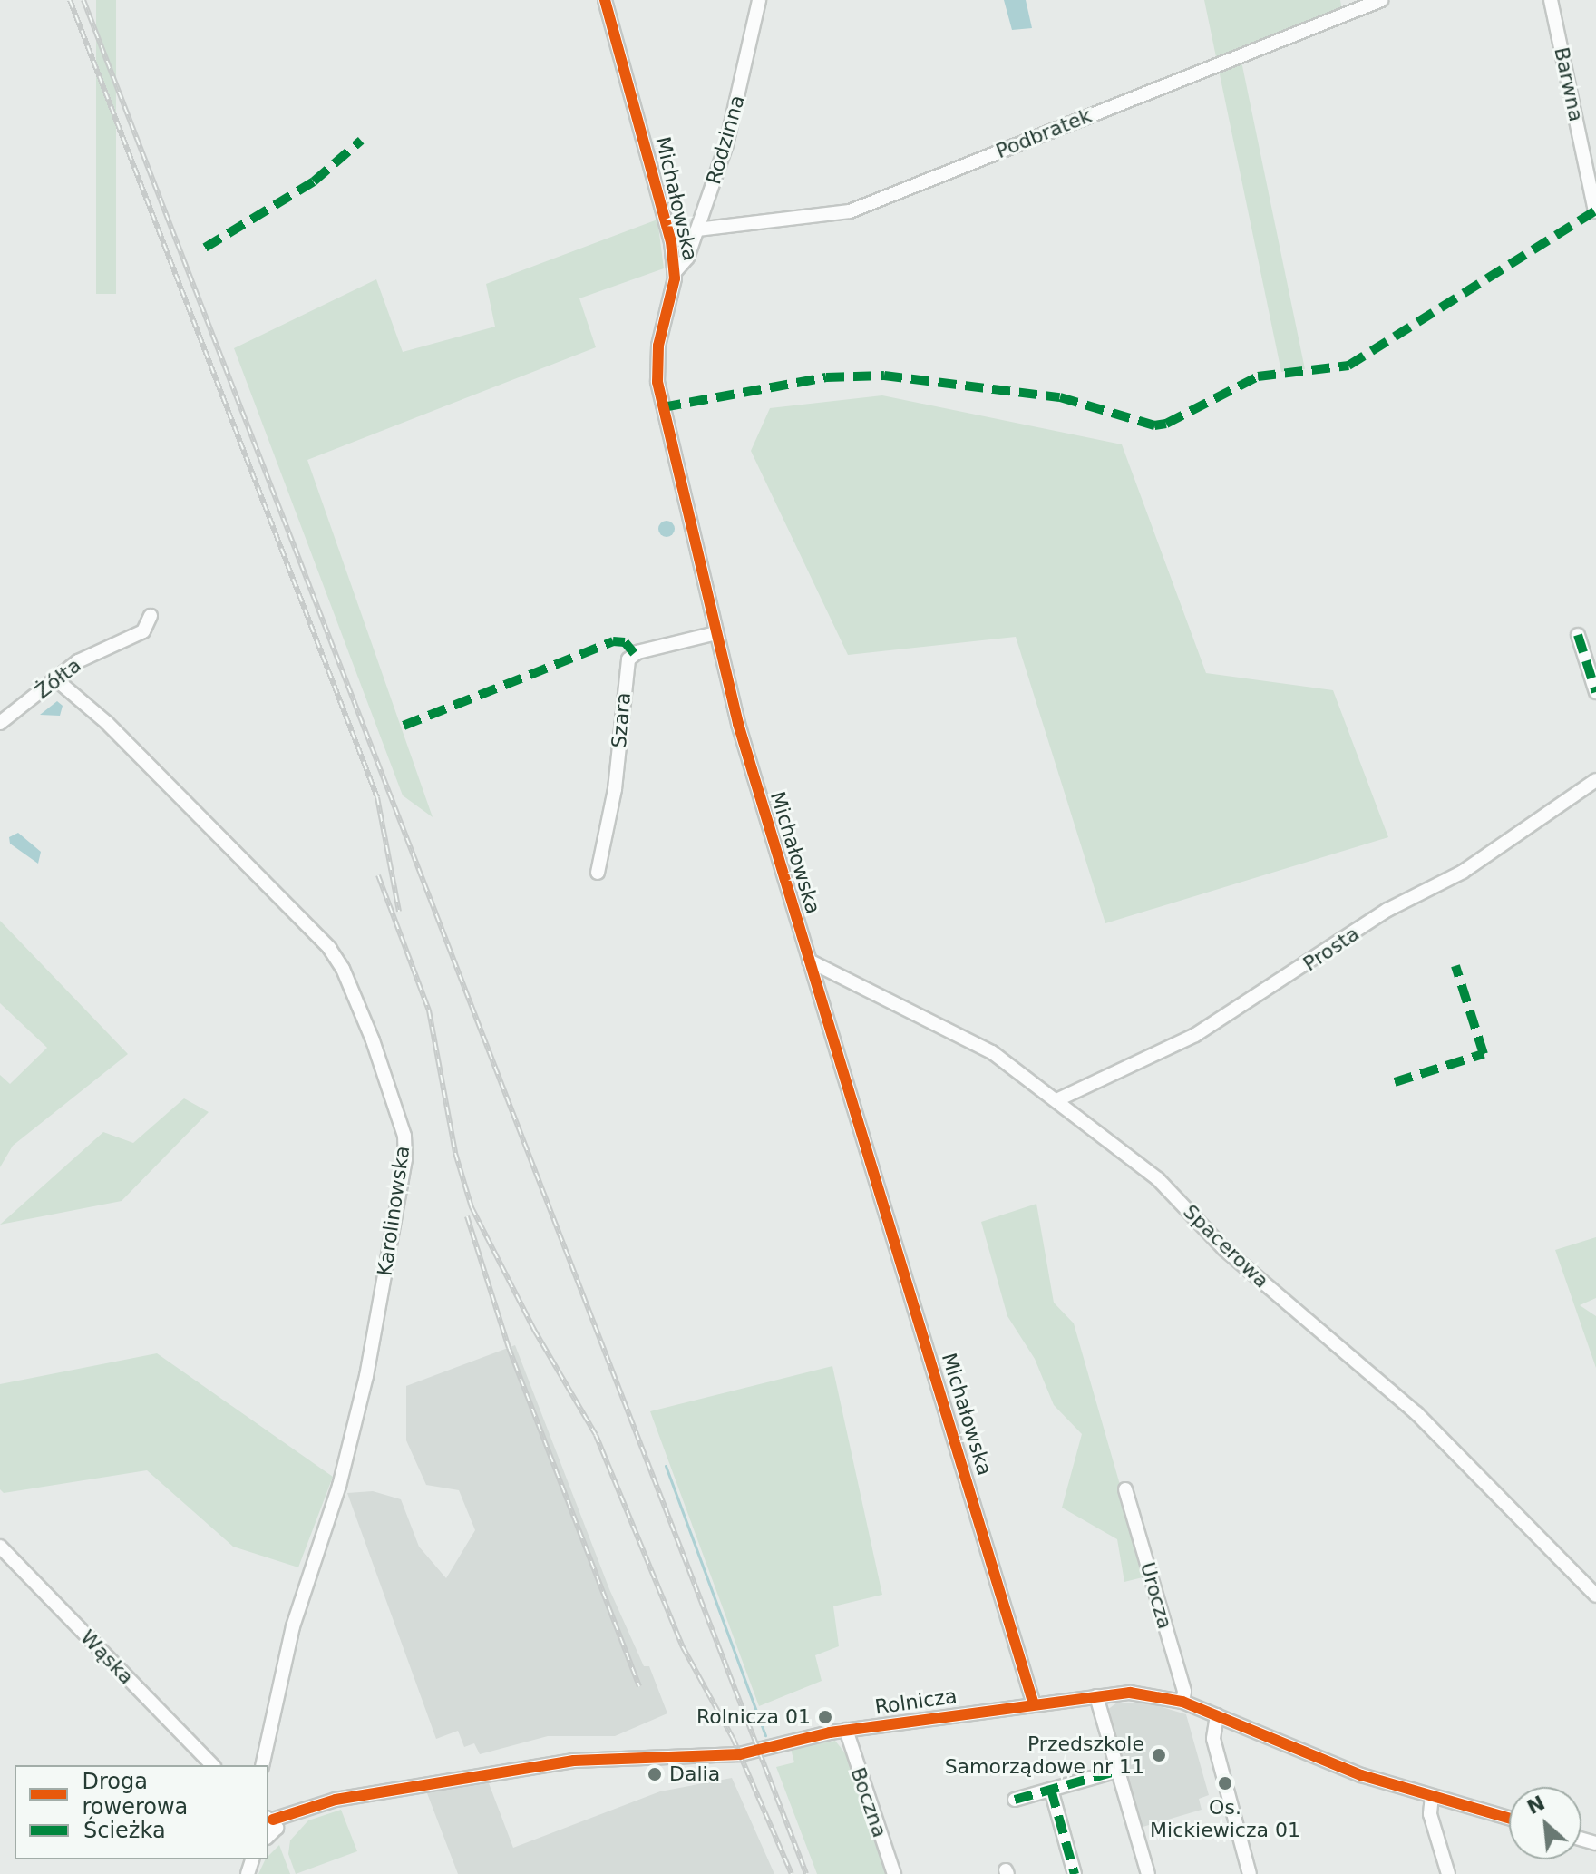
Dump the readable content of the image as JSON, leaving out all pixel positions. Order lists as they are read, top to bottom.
{
  "streets": {
    "street": [
      "Barwna",
      "Podbratek",
      "Rodzinna",
      "Michałowska",
      "Żółta",
      "Szara",
      "Prosta",
      "Karolinowska",
      "Spacerowa",
      "Urocza",
      "Wąska",
      "Rolnicza",
      "Boczna"
    ]
  },
  "crossings": [
    ["Podbratek", "Rodzinna"],
    ["Rodzinna", "Michałowska"],
    ["Michałowska", "Szara"],
    ["Michałowska", "Spacerowa"],
    ["Michałowska", "Rolnicza"],
    ["Żółta", "Karolinowska"],
    ["Prosta", "Spacerowa"],
    ["Urocza", "Rolnicza"],
    ["Rolnicza", "Boczna"]
  ],
  "places": [
    "Rolnicza 01",
    "Przedszkole Samorządowe nr 11",
    "Dalia",
    "Os. Mickiewicza 01"
  ],
  "legend": ["Droga rowerowa", "Ścieżka"],
  "north": "top left"
}
